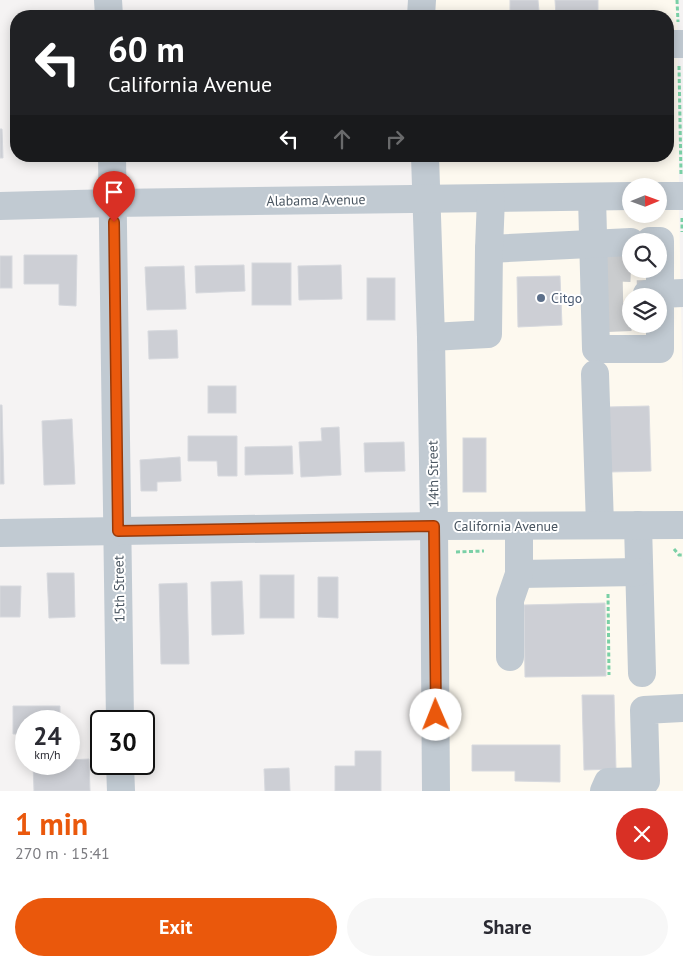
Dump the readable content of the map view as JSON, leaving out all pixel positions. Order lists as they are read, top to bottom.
{
  "streets": {
    "street": [
      "Alabama Avenue",
      "14th Street",
      "California Avenue",
      "15th Street"
    ]
  },
  "crossings": [
    ["Alabama Avenue", "14th Street"],
    ["Alabama Avenue", "15th Street"],
    ["14th Street", "California Avenue"],
    ["California Avenue", "15th Street"]
  ],
  "places": ["Citgo"],
  "north": "right",
  "page": {
    "turn": ["60 m", "California Avenue"],
    "speed": "24 km/h",
    "limit": "30",
    "heading": ["1 min", "270 m · 15:41"],
    "buttons": ["Exit", "Share"]
  }
}
